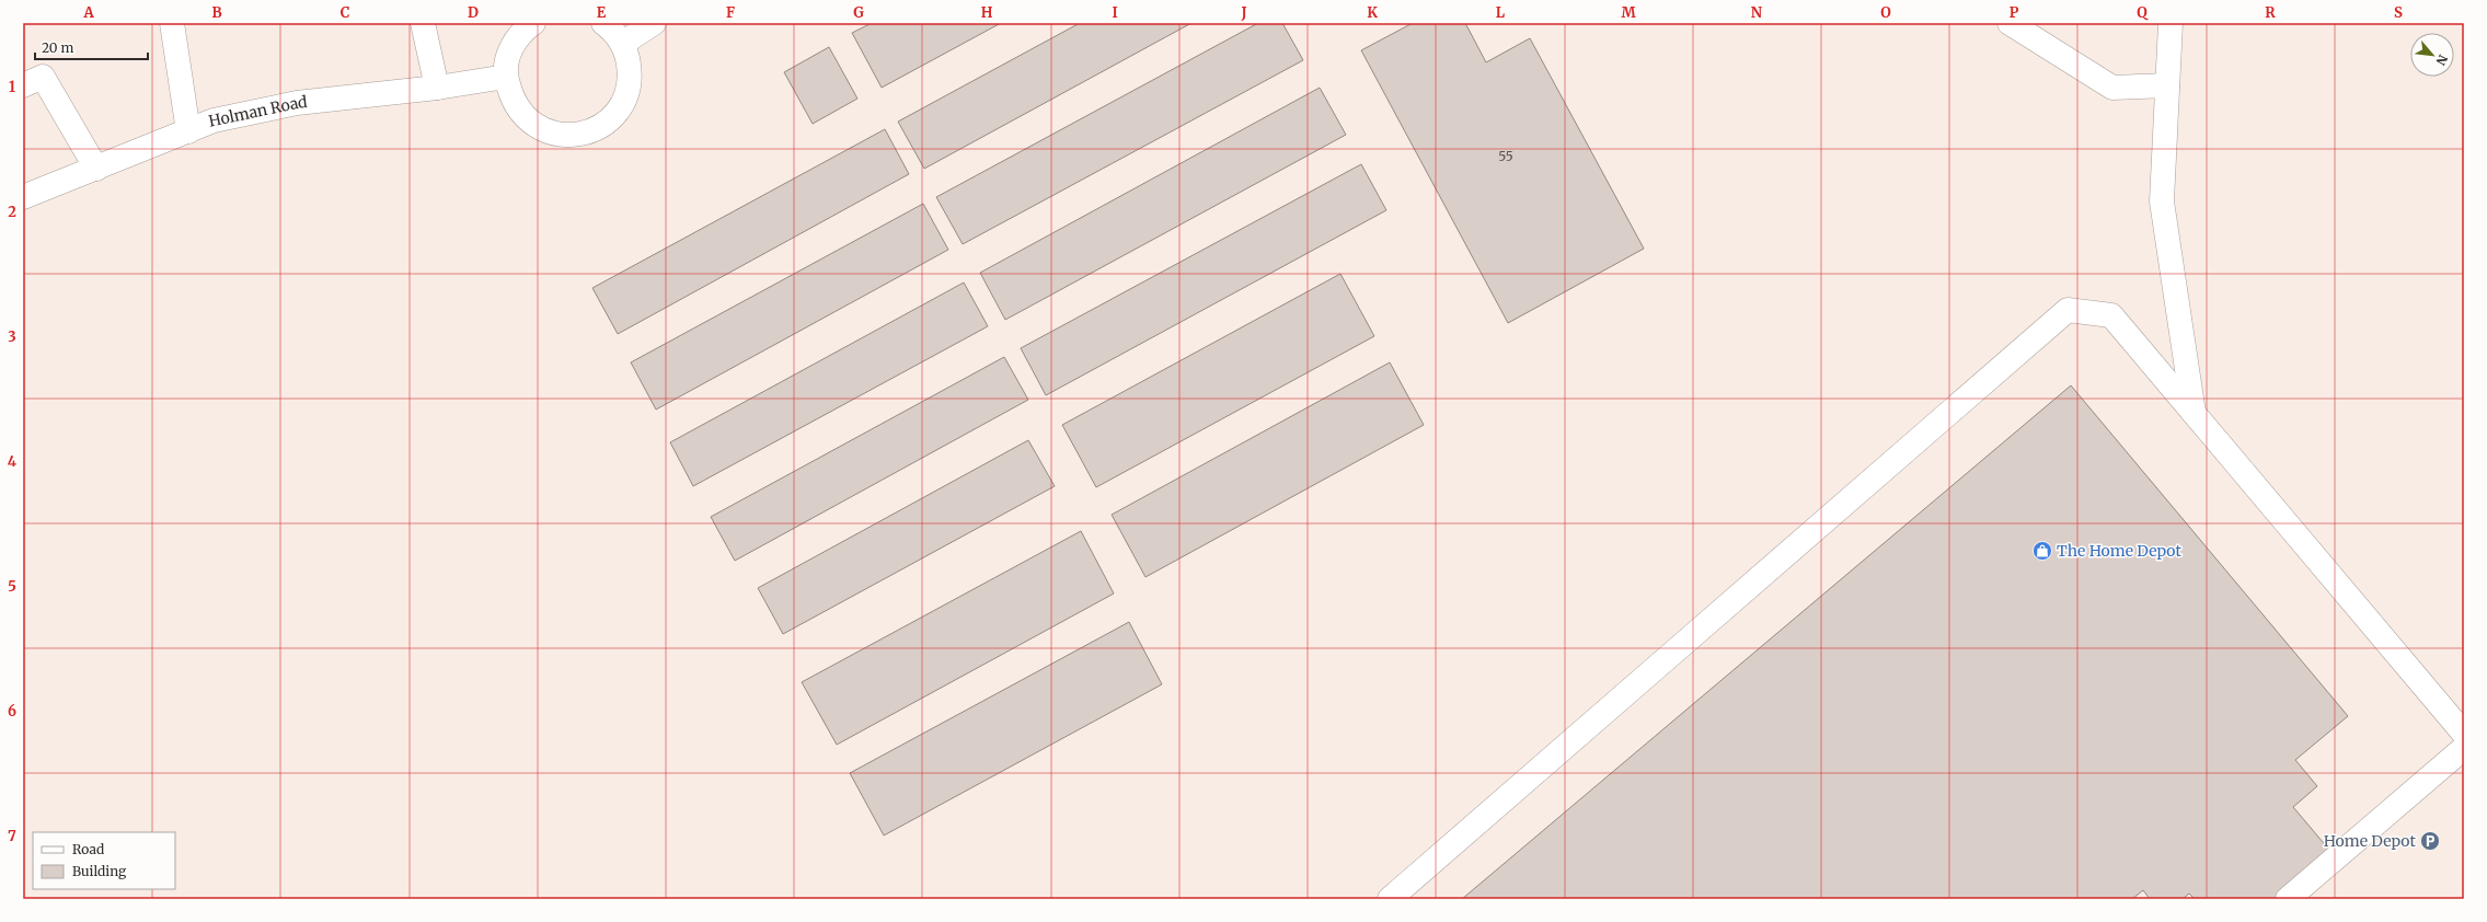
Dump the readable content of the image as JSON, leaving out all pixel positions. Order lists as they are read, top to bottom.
{
  "streets": {
    "street": ["Holman Road"]
  },
  "places": {
    "shop": ["The Home Depot"],
    "parking": ["Home Depot"]
  },
  "house_numbers": ["55"],
  "legend": ["Road", "Building"],
  "scale_bar": "20 m",
  "north": "bottom right",
  "grid": {
    "columns": [
      "A",
      "B",
      "C",
      "D",
      "E",
      "F",
      "G",
      "H",
      "I",
      "J",
      "K",
      "L",
      "M",
      "N",
      "O",
      "P",
      "Q",
      "R",
      "S"
    ],
    "rows": [
      "1",
      "2",
      "3",
      "4",
      "5",
      "6",
      "7"
    ]
  }
}
